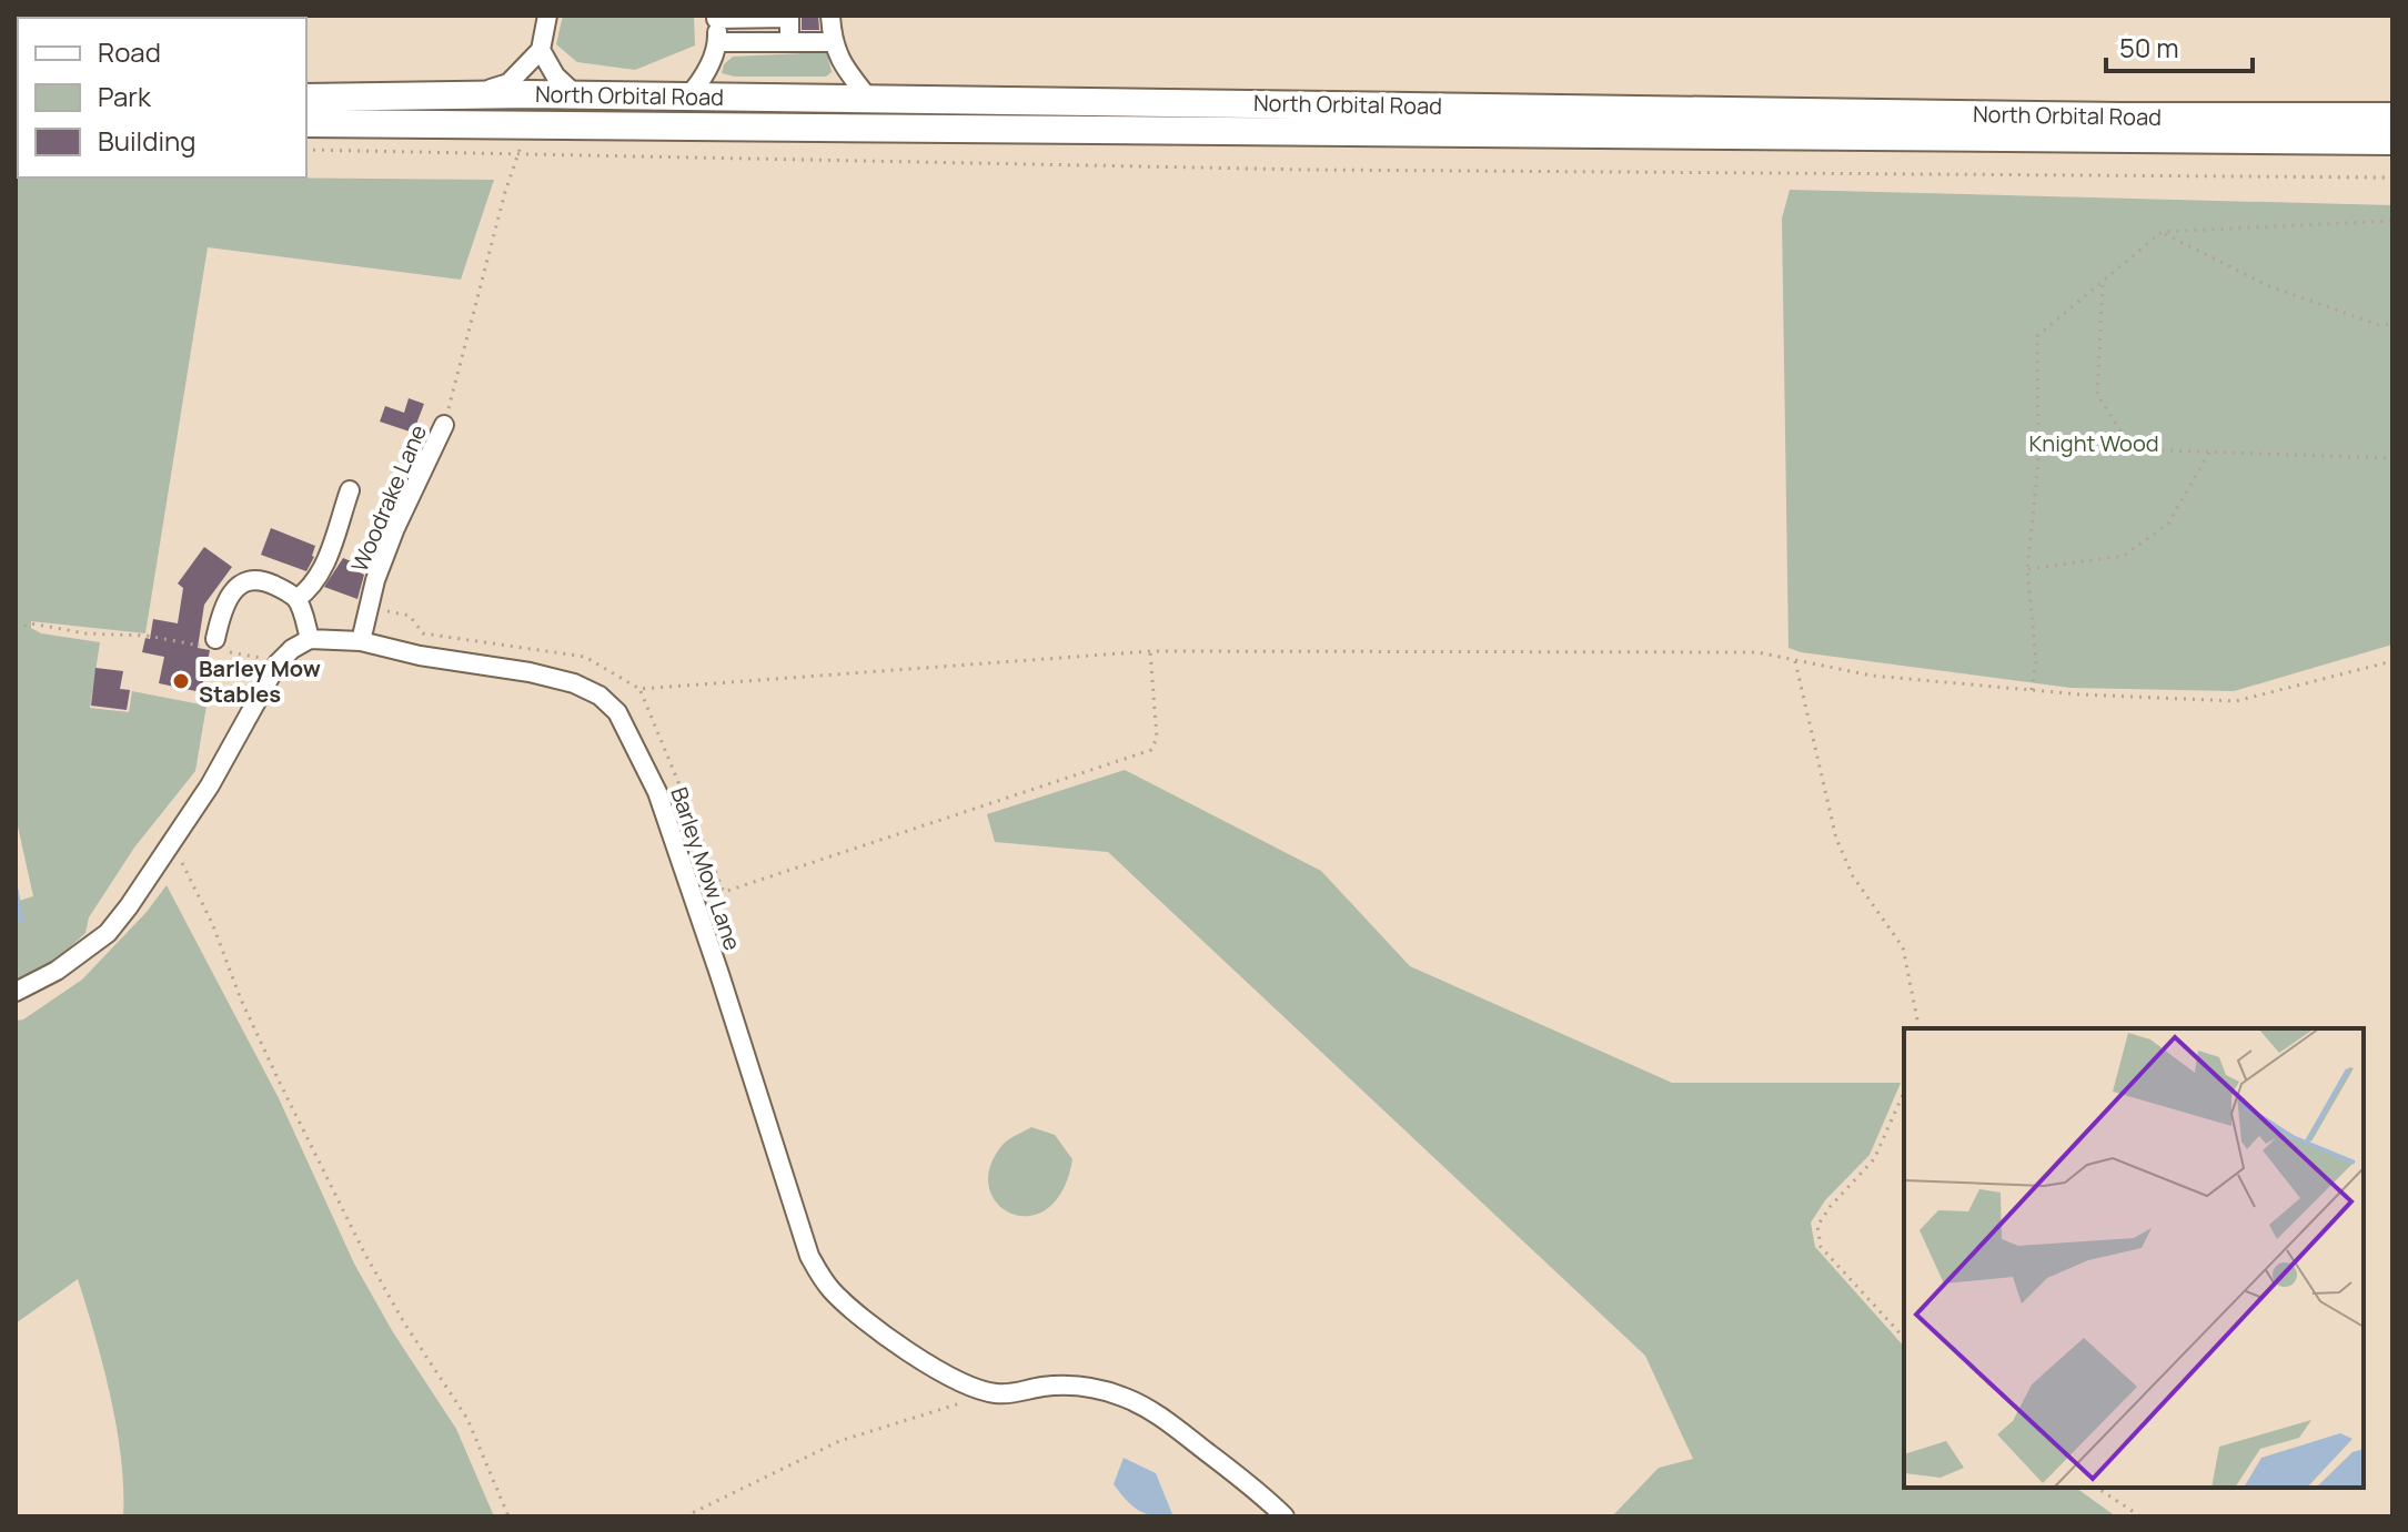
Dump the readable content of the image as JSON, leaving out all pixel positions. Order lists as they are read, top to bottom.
{
  "streets": {
    "highway": ["North Orbital Road"],
    "street": ["Woodrake Lane", "Barley Mow Lane"]
  },
  "crossings": [
    ["Woodrake Lane", "Barley Mow Lane"]
  ],
  "parks": ["Knight Wood"],
  "places": ["Barley Mow Stables"],
  "legend": ["Road", "Park", "Building"],
  "scale_bar": "50 m"
}
